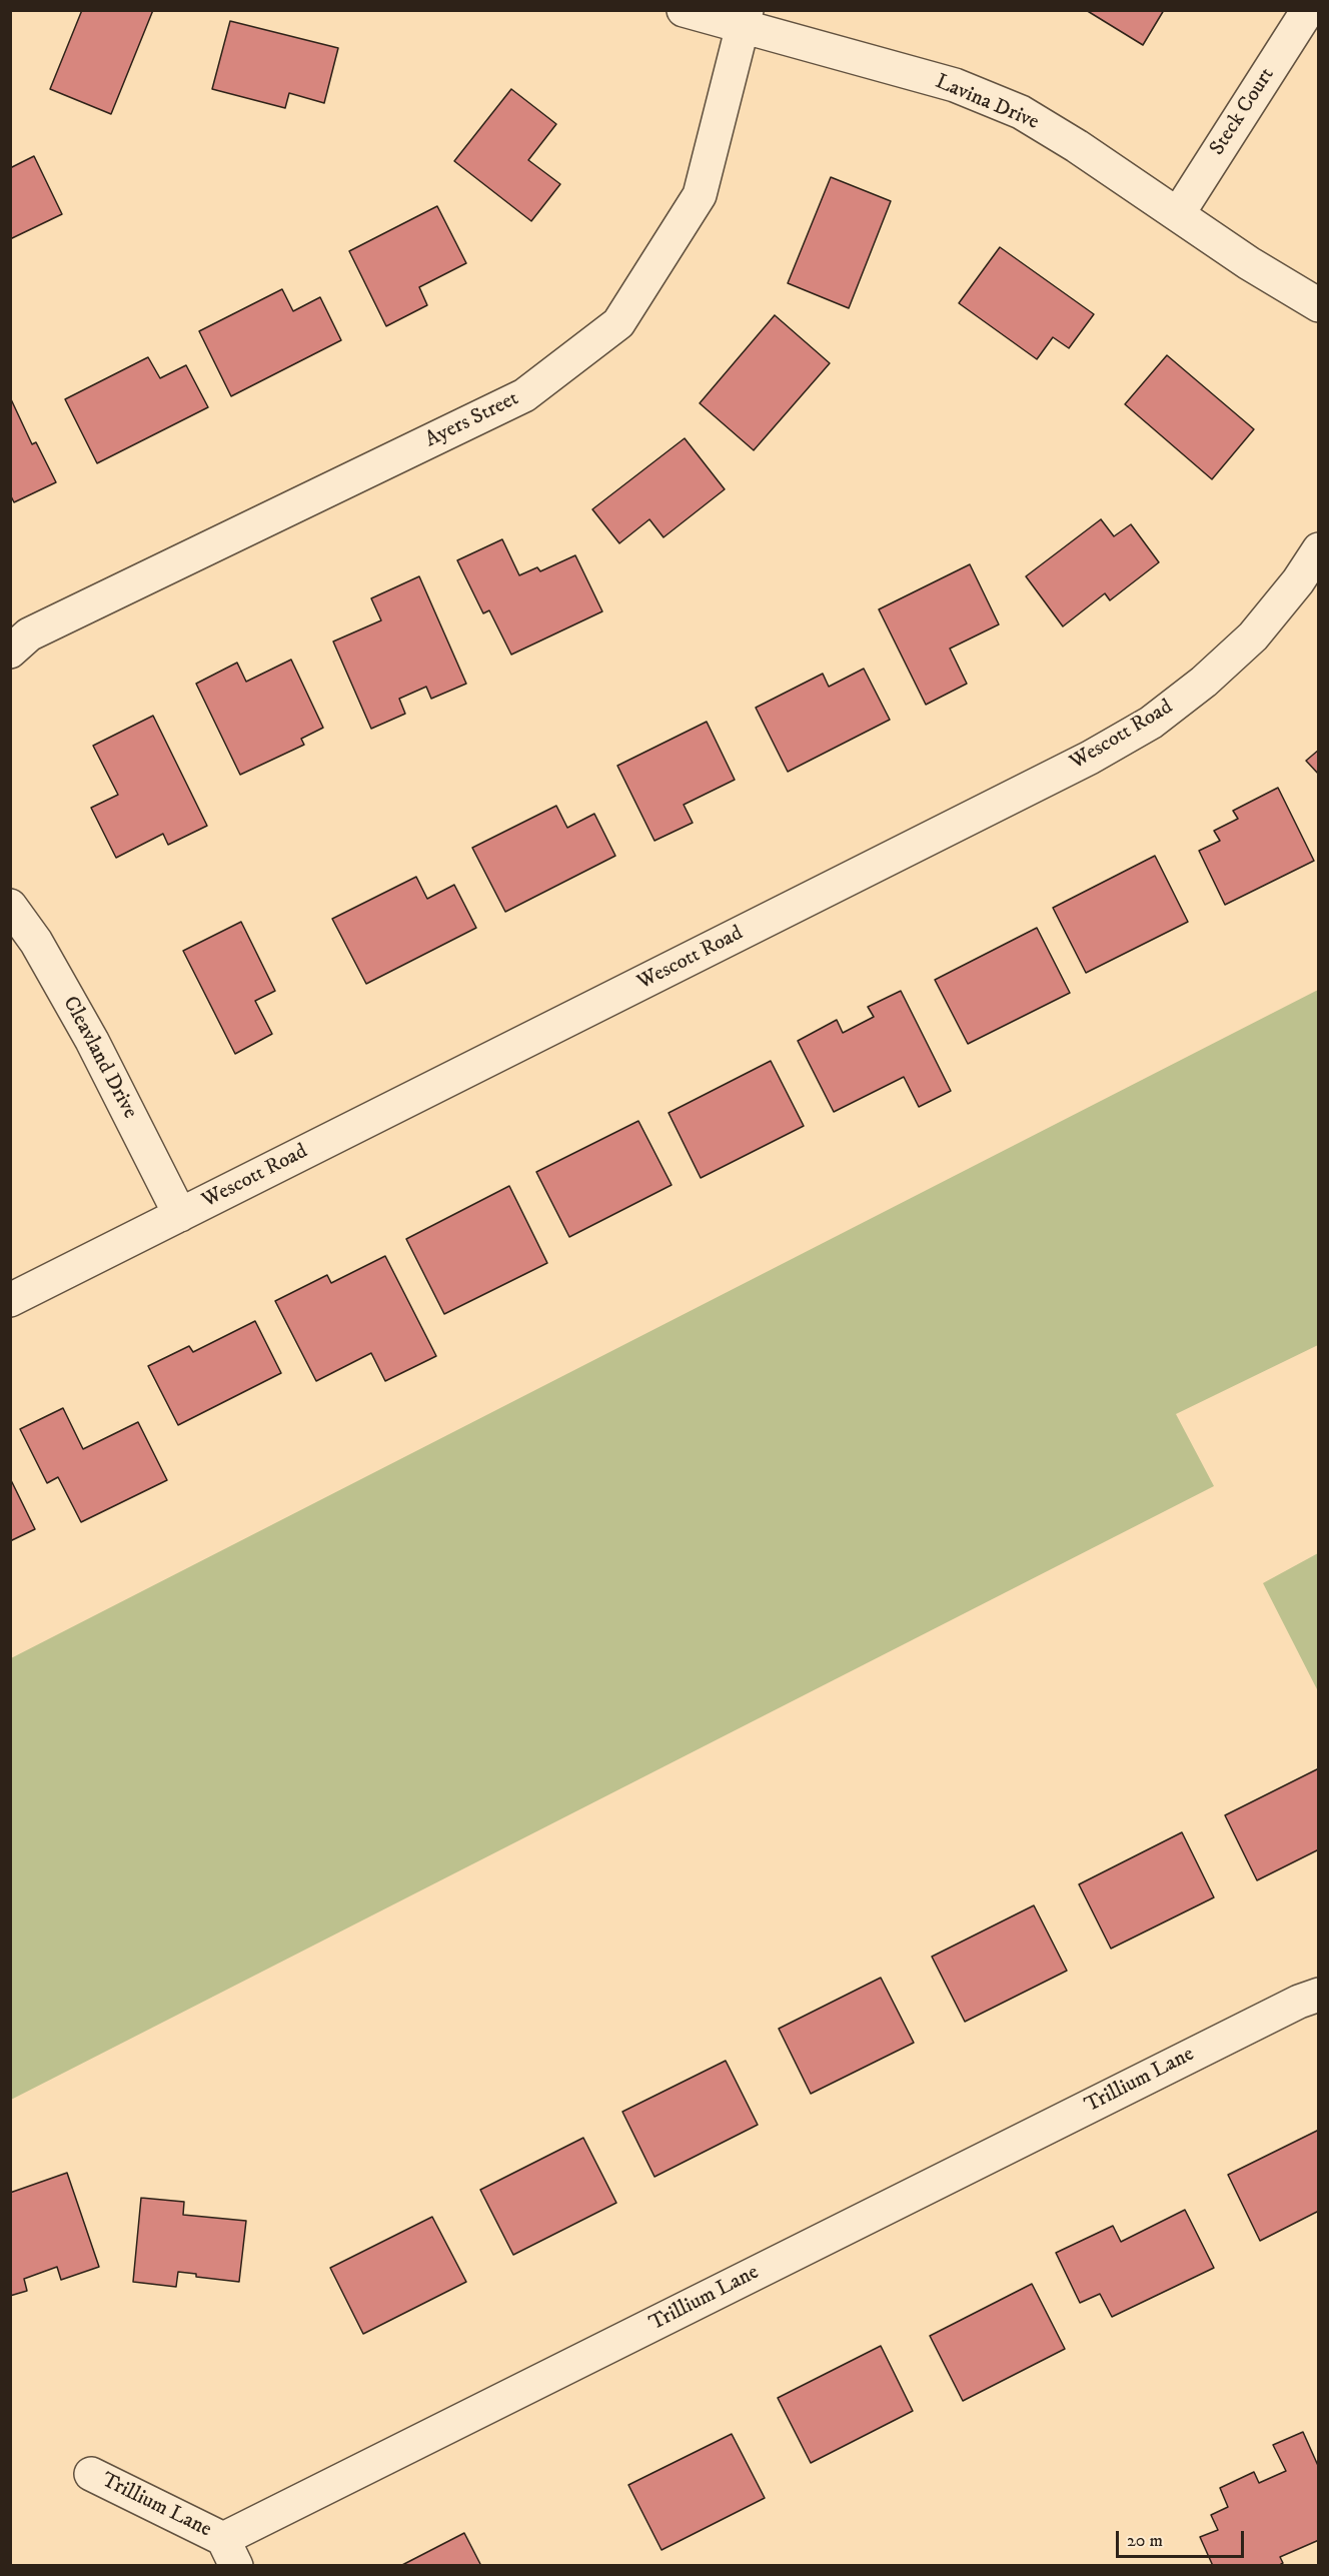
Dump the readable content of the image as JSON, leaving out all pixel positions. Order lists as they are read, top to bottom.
{
  "streets": {
    "street": [
      "Lavina Drive",
      "Steck Court",
      "Ayers Street",
      "Wescott Road",
      "Cleavland Drive",
      "Trillium Lane"
    ]
  },
  "crossings": [
    ["Lavina Drive", "Steck Court"],
    ["Lavina Drive", "Ayers Street"],
    ["Wescott Road", "Cleavland Drive"]
  ],
  "scale_bar": "20 m"
}
